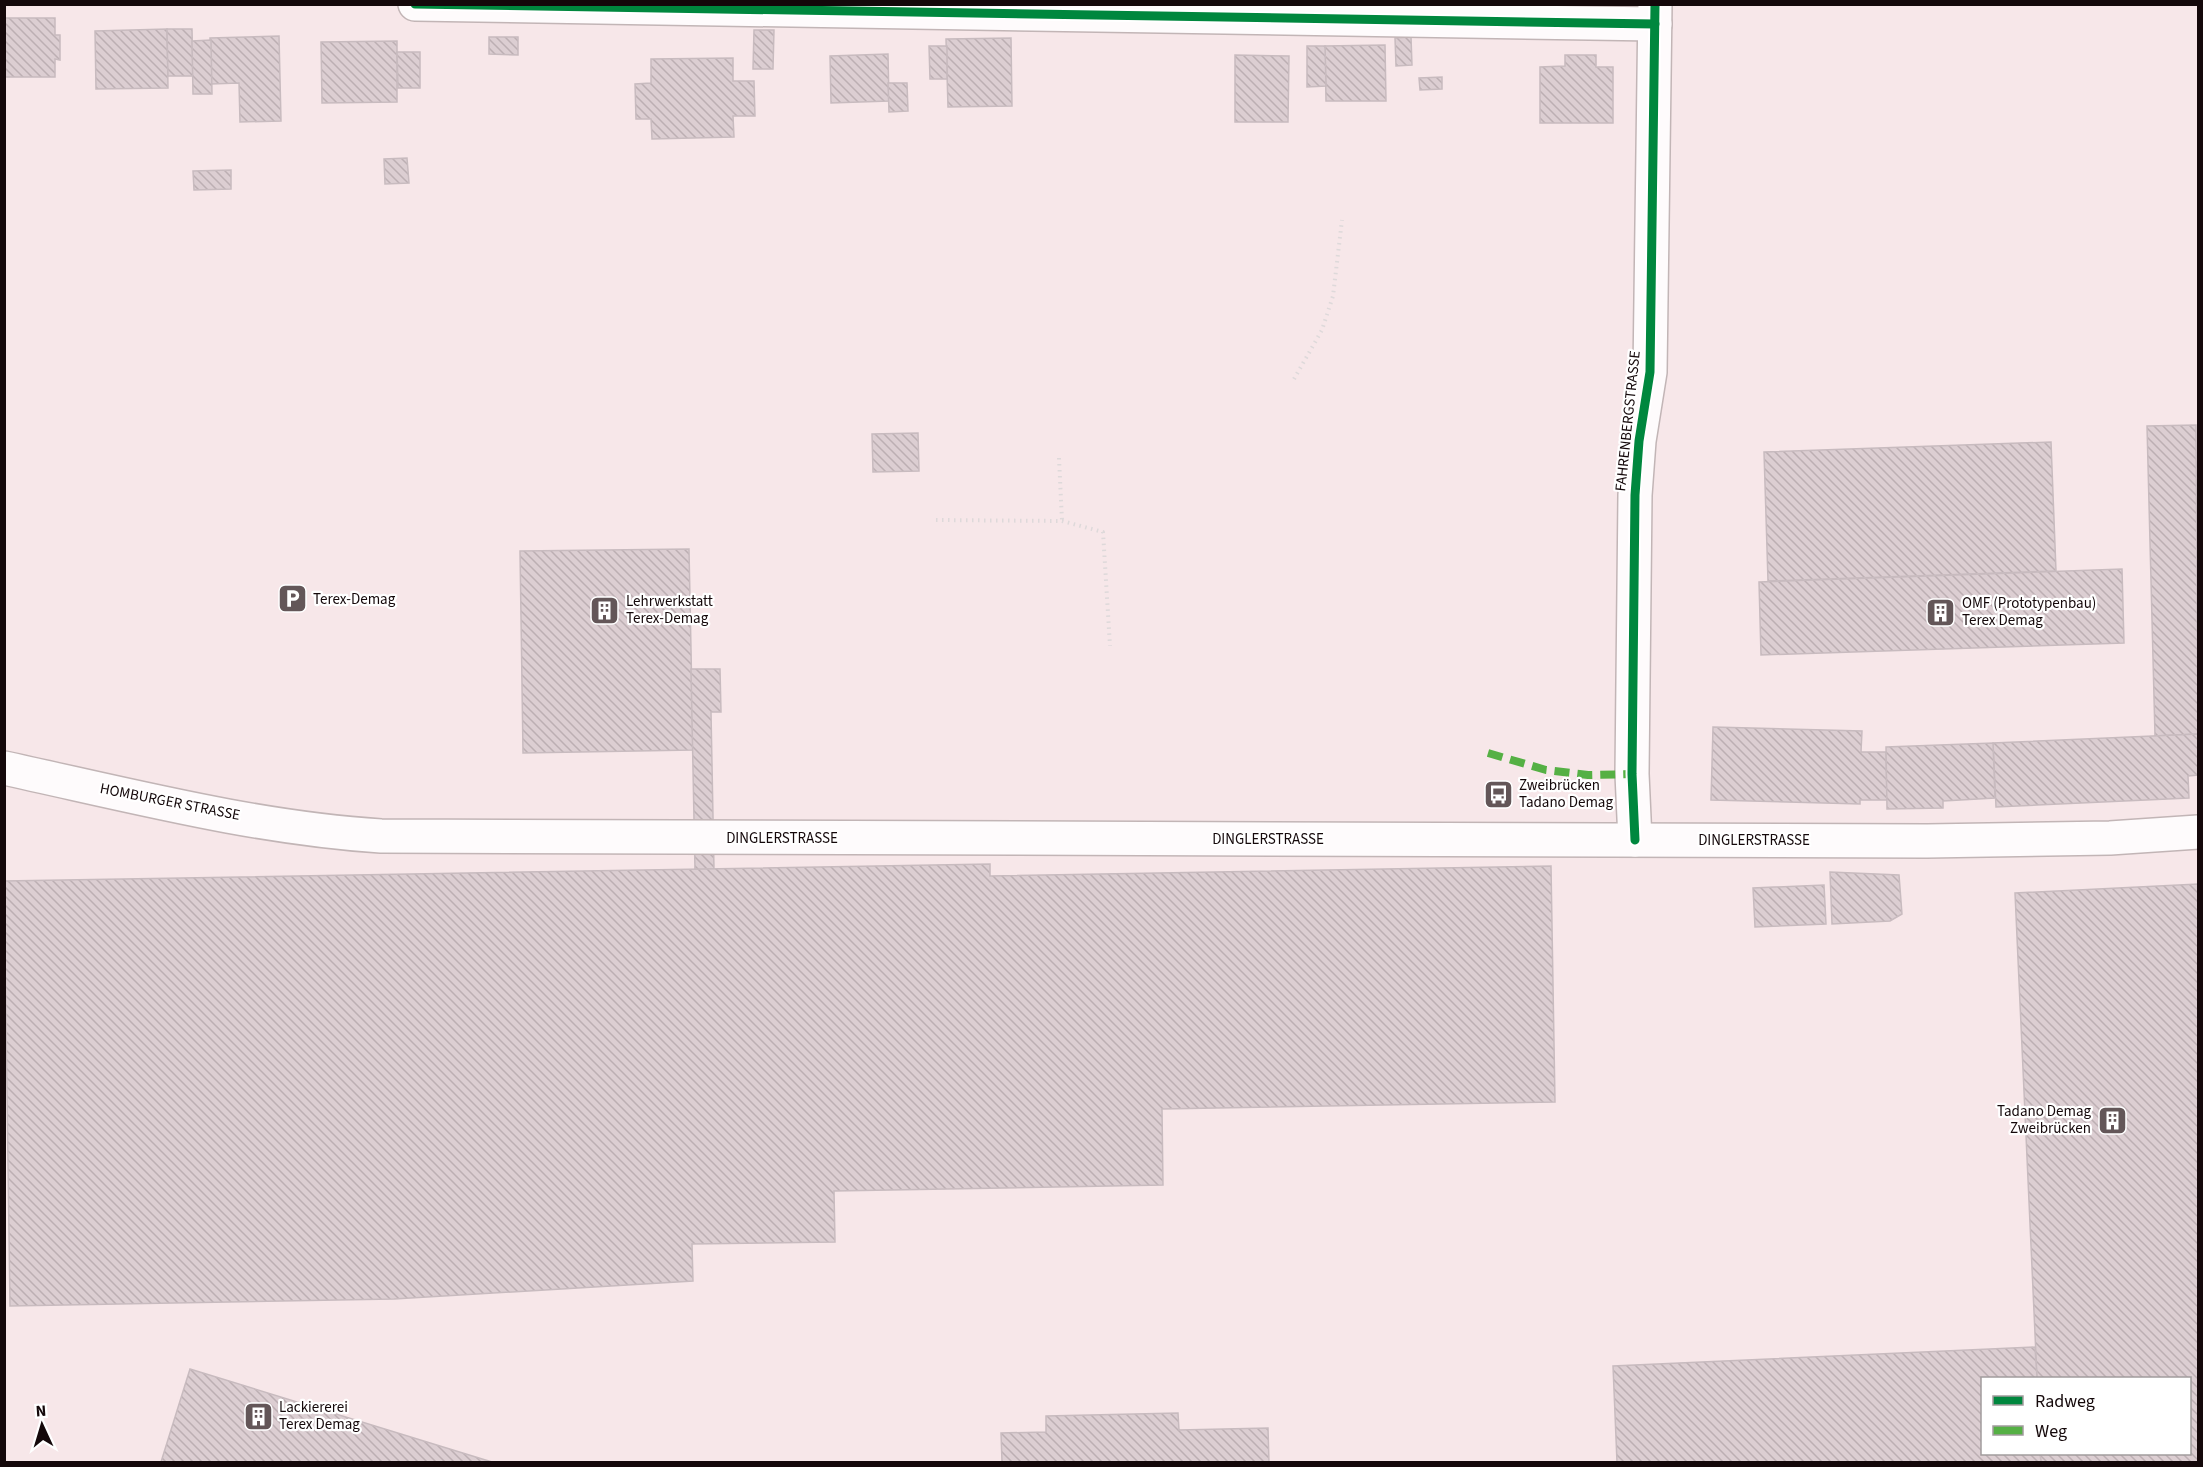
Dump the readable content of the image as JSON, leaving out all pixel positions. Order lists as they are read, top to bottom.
{
  "streets": {
    "main road": ["FAHRENBERGSTRASSE", "HOMBURGER STRASSE", "DINGLERSTRASSE"]
  },
  "crossings": [
    ["FAHRENBERGSTRASSE", "DINGLERSTRASSE"],
    ["HOMBURGER STRASSE", "DINGLERSTRASSE"]
  ],
  "places": {
    "parking": ["Terex-Demag"],
    "building": [
      "Lehrwerkstatt Terex-Demag",
      "OMF (Prototypenbau) Terex Demag",
      "Tadano Demag Zweibrücken",
      "Lackiererei Terex Demag"
    ],
    "bus stop": ["Zweibrücken Tadano Demag"]
  },
  "legend": ["Radweg", "Weg"],
  "north": "top"
}
